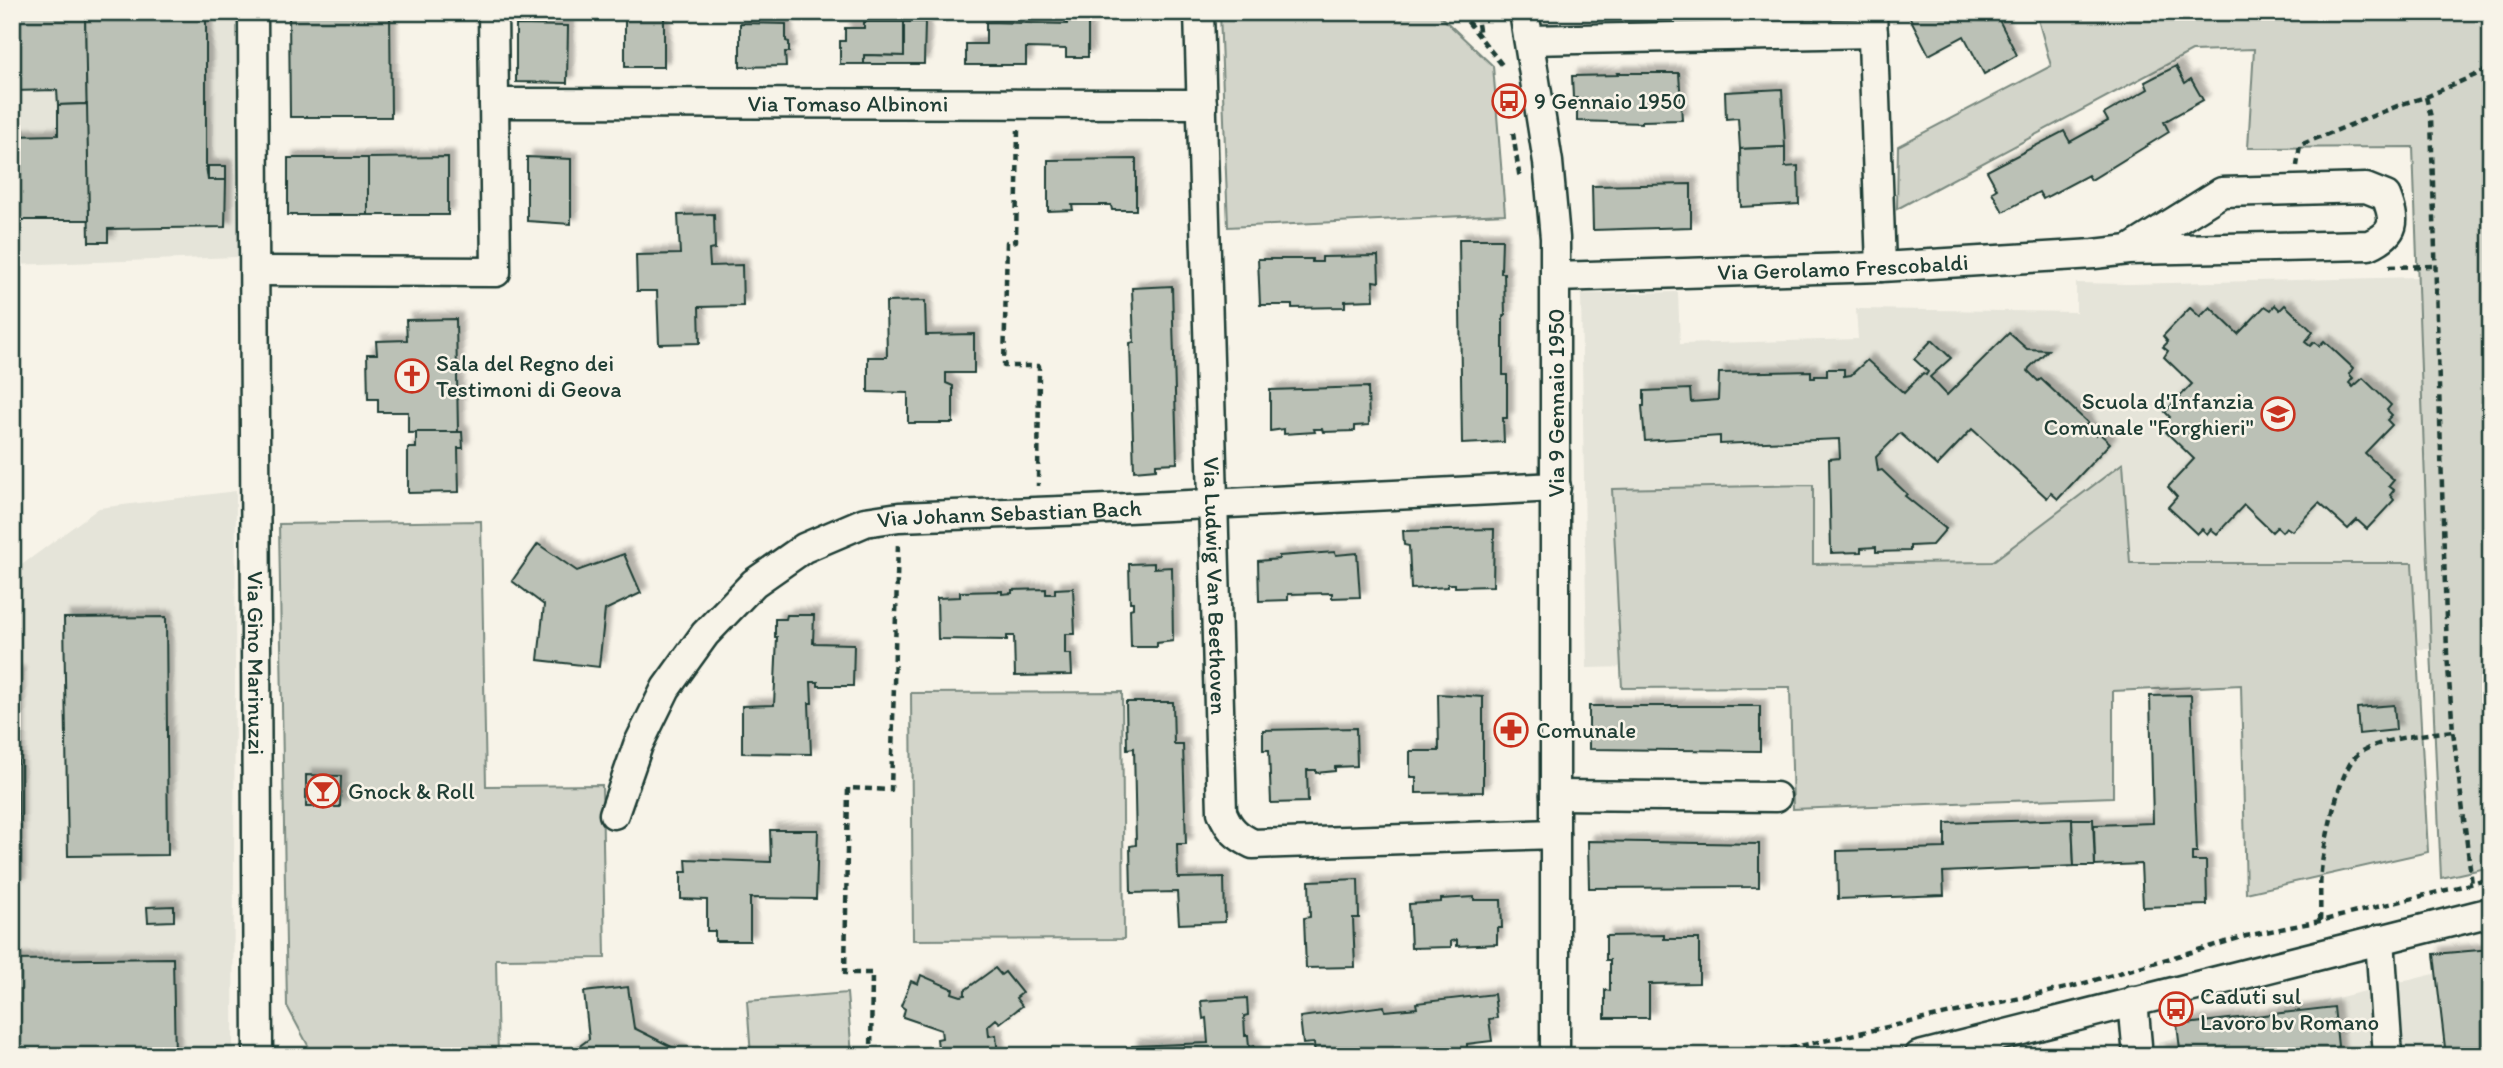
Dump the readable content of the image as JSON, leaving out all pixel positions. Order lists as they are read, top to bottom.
{
  "streets": {
    "street": [
      "Via Tomaso Albinoni",
      "Via Gerolamo Frescobaldi",
      "Via 9 Gennaio 1950",
      "Via Johann Sebastian Bach",
      "Via Ludwig Van Beethoven",
      "Via Gino Marinuzzi"
    ]
  },
  "crossings": [
    ["Via Tomaso Albinoni", "Via Ludwig Van Beethoven"],
    ["Via Gerolamo Frescobaldi", "Via 9 Gennaio 1950"],
    ["Via 9 Gennaio 1950", "Via Johann Sebastian Bach"],
    ["Via 9 Gennaio 1950", "Via Ludwig Van Beethoven"],
    ["Via Johann Sebastian Bach", "Via Ludwig Van Beethoven"]
  ],
  "places": {
    "bus stop": ["9 Gennaio 1950", "Caduti sul Lavoro bv Romano"],
    "church": ["Sala del Regno dei Testimoni di Geova"],
    "school or university": ["Scuola d'Infanzia Comunale \"Forghieri\""],
    "pharmacy": ["Comunale"],
    "bar": ["Gnock & Roll"]
  }
}
